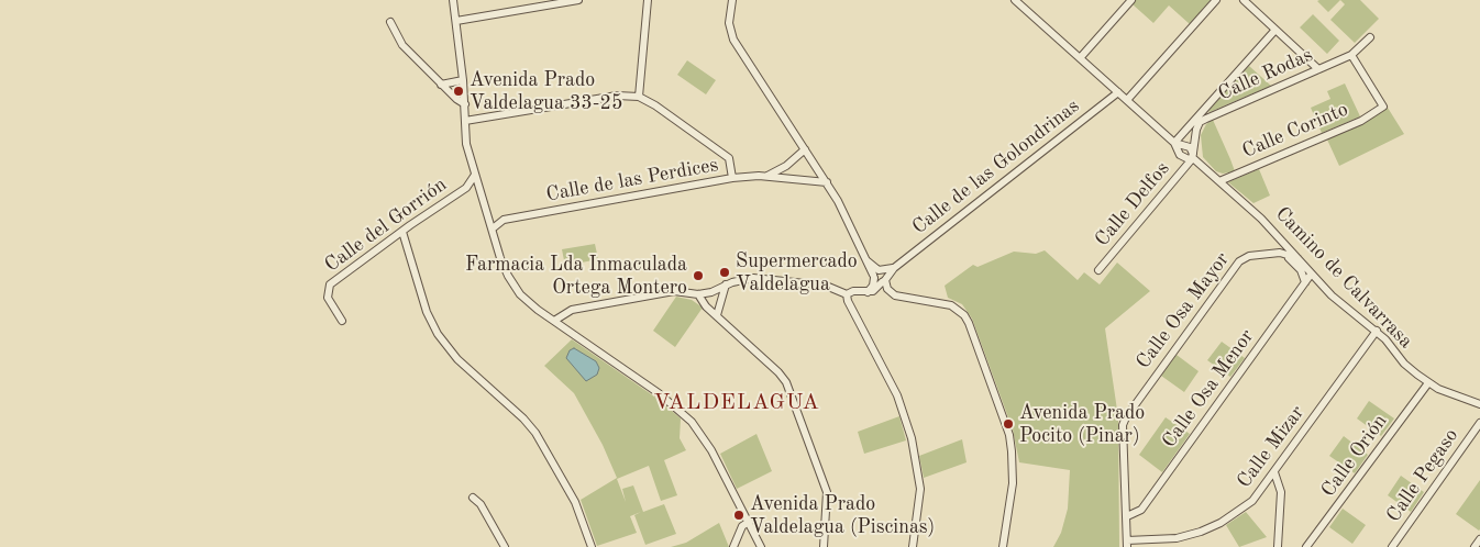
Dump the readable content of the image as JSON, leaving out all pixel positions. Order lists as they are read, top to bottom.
{
  "streets": {
    "street": [
      "Calle Rodas",
      "Calle Corinto",
      "Calle de las Golondrinas",
      "Calle de las Perdices",
      "Calle Delfos",
      "Calle del Gorrión",
      "Camino de Calvarrasa",
      "Calle Osa Mayor",
      "Calle Osa Menor",
      "Calle Mizar",
      "Calle Orión",
      "Calle Pegaso"
    ]
  },
  "crossings": [
    ["Calle Rodas", "Calle Corinto"],
    ["Calle Corinto", "Camino de Calvarrasa"],
    ["Calle Delfos", "Camino de Calvarrasa"],
    ["Camino de Calvarrasa", "Calle Osa Mayor"],
    ["Camino de Calvarrasa", "Calle Osa Menor"],
    ["Camino de Calvarrasa", "Calle Mizar"],
    ["Camino de Calvarrasa", "Calle Orión"],
    ["Calle Osa Mayor", "Calle Osa Menor"]
  ],
  "districts": ["VALDELAGUA"],
  "places": [
    "Avenida Prado Valdelagua 33-25",
    "Supermercado Valdelagua",
    "Farmacia Lda Inmaculada Ortega Montero",
    "Avenida Prado Pocito (Pinar)",
    "Avenida Prado Valdelagua (Piscinas)"
  ]
}
